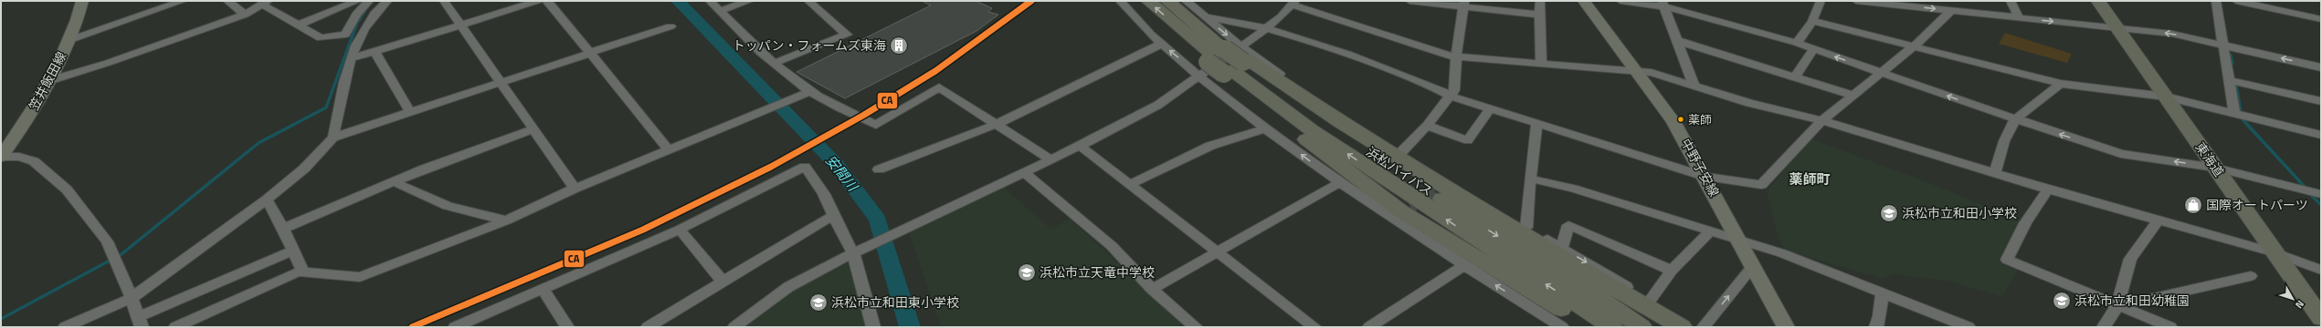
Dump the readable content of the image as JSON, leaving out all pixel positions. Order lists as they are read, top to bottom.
{
  "streets": {
    "highway": ["東海道", "浜松バイパス"],
    "main road": ["笠井飯田線", "中野子安線"]
  },
  "districts": ["薬師町"],
  "water": ["安間川"],
  "places": {
    "building": ["トッパン・フォームズ東海"],
    "other": ["薬師"],
    "shop": ["国際オートパーツ"],
    "school or university": [
      "浜松市立和田小学校",
      "浜松市立天竜中学校",
      "浜松市立和田幼稚園",
      "浜松市立和田東小学校"
    ]
  },
  "lines": ["transit line CA"],
  "north": "bottom right"
}
